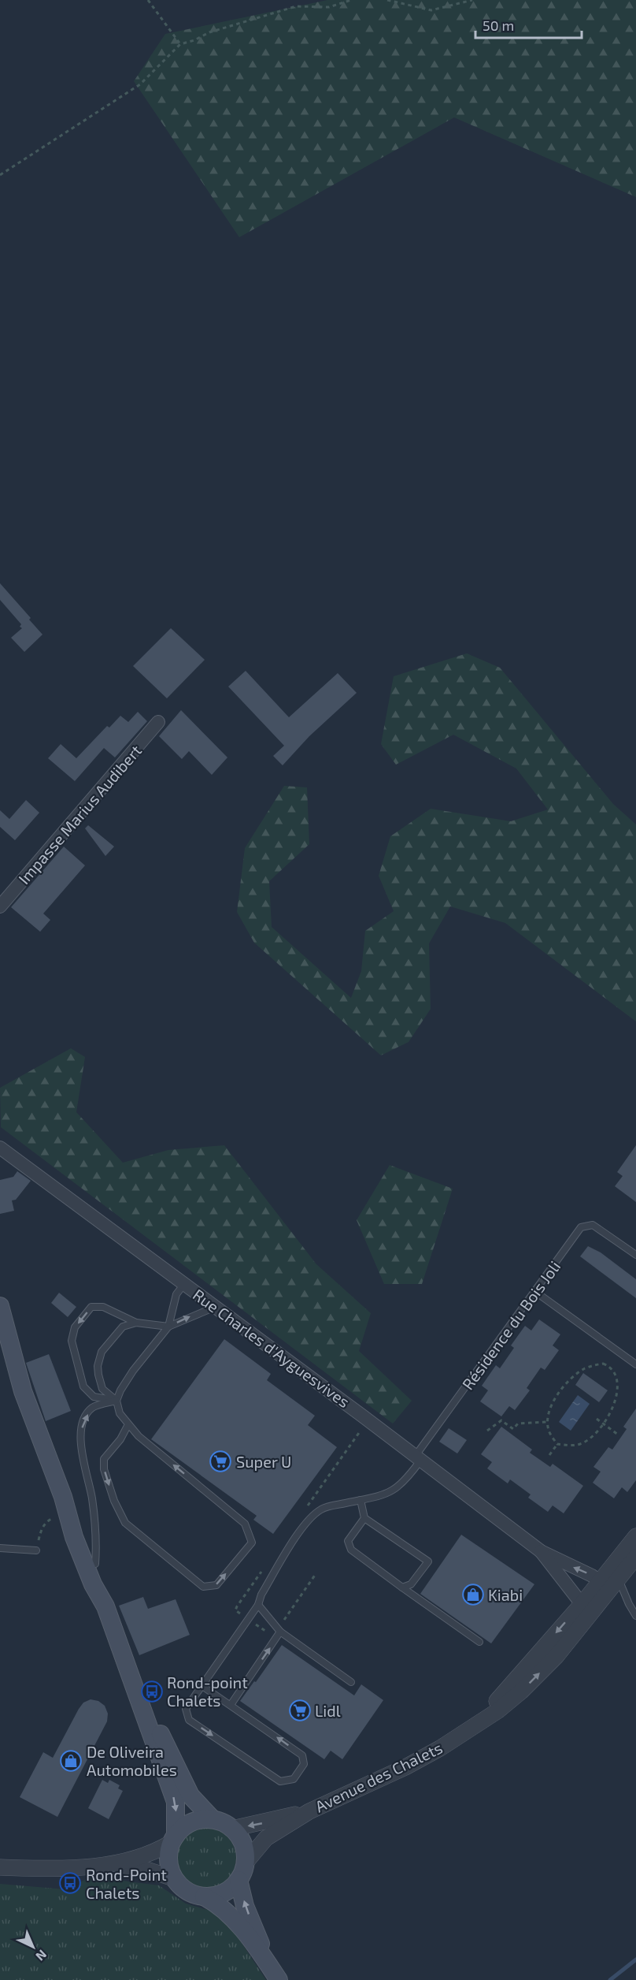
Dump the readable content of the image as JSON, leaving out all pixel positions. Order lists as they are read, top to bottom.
{
  "streets": {
    "street": ["Impasse Marius Audibert", "Rue Charles d'Ayguesvives", "Avenue des Chalets"],
    "lane": ["Résidence du Bois Joli"]
  },
  "crossings": [
    ["Résidence du Bois Joli", "Rue Charles d'Ayguesvives"],
    ["Rue Charles d'Ayguesvives", "Avenue des Chalets"]
  ],
  "places": {
    "supermarket": ["Super U", "Lidl"],
    "shop": ["Kiabi", "De Oliveira Automobiles"],
    "bus stop": ["Rond-point Chalets", "Rond-Point Chalets"]
  },
  "scale_bar": "50 m",
  "north": "bottom right"
}
